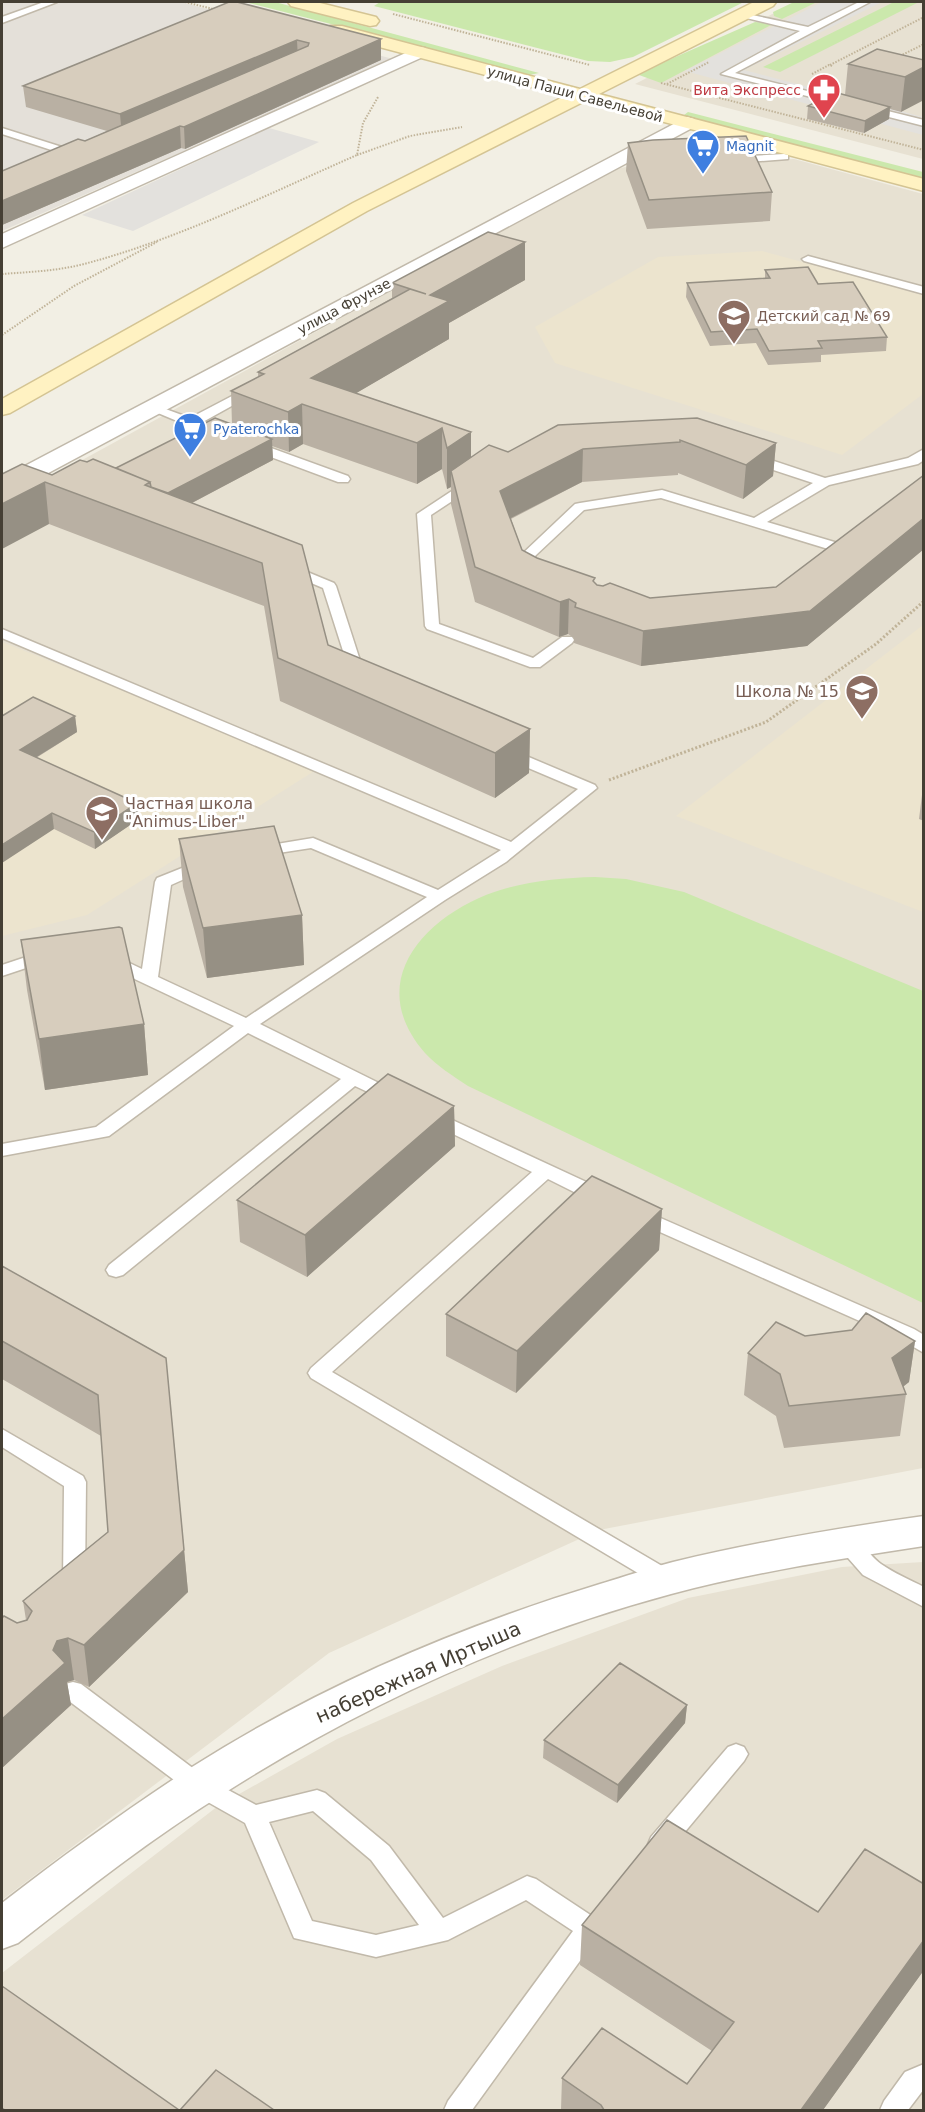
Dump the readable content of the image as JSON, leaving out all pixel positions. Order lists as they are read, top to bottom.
{
  "streets": {
    "main road": ["улица Паши Савельевой"],
    "street": ["улица Фрунзе", "набережная Иртыша"]
  },
  "crossings": [
    ["улица Паши Савельевой", "улица Фрунзе"]
  ],
  "places": {
    "pharmacy": ["Вита Экспресс"],
    "supermarket": ["Magnit", "Pyaterochka"],
    "school or university": ["Детский сад № 69", "Школа № 15", "Частная школа \"Animus-Liber\""]
  }
}
